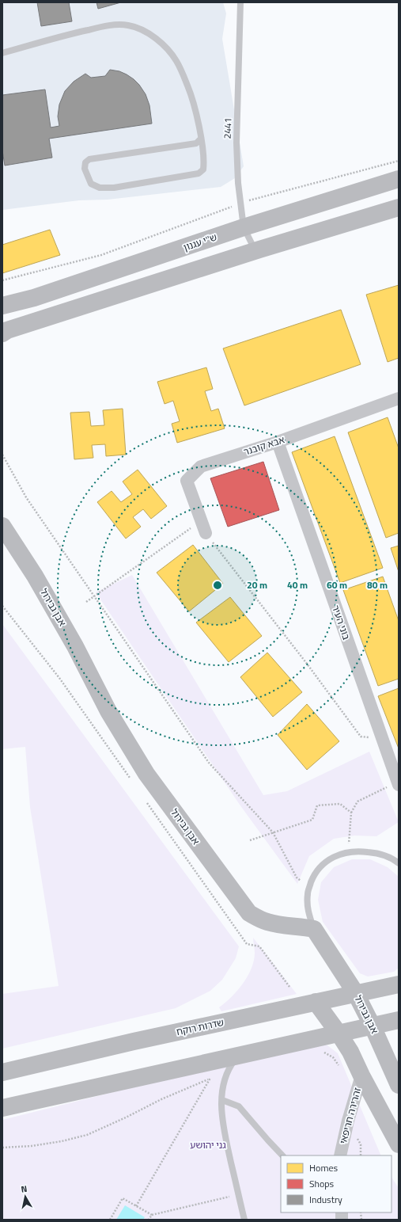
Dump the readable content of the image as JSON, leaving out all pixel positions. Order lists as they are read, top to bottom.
{
  "streets": {
    "main road": ["ש''י עגנון", "אבן גבירול", "שדרות רוקח"],
    "street": ["אבא קובנר", "בוני העיר", "זהרירה חריפאי"],
    "lane": ["2441"]
  },
  "crossings": [
    ["2441", "ש''י עגנון"],
    ["אבא קובנר", "בוני העיר"],
    ["אבן גבירול", "שדרות רוקח"]
  ],
  "parks": ["גני יהושע"],
  "legend": ["Homes", "Shops", "Industry"],
  "north": "top",
  "rings": [
    "20 m",
    "40 m",
    "60 m",
    "80 m"
  ]
}
